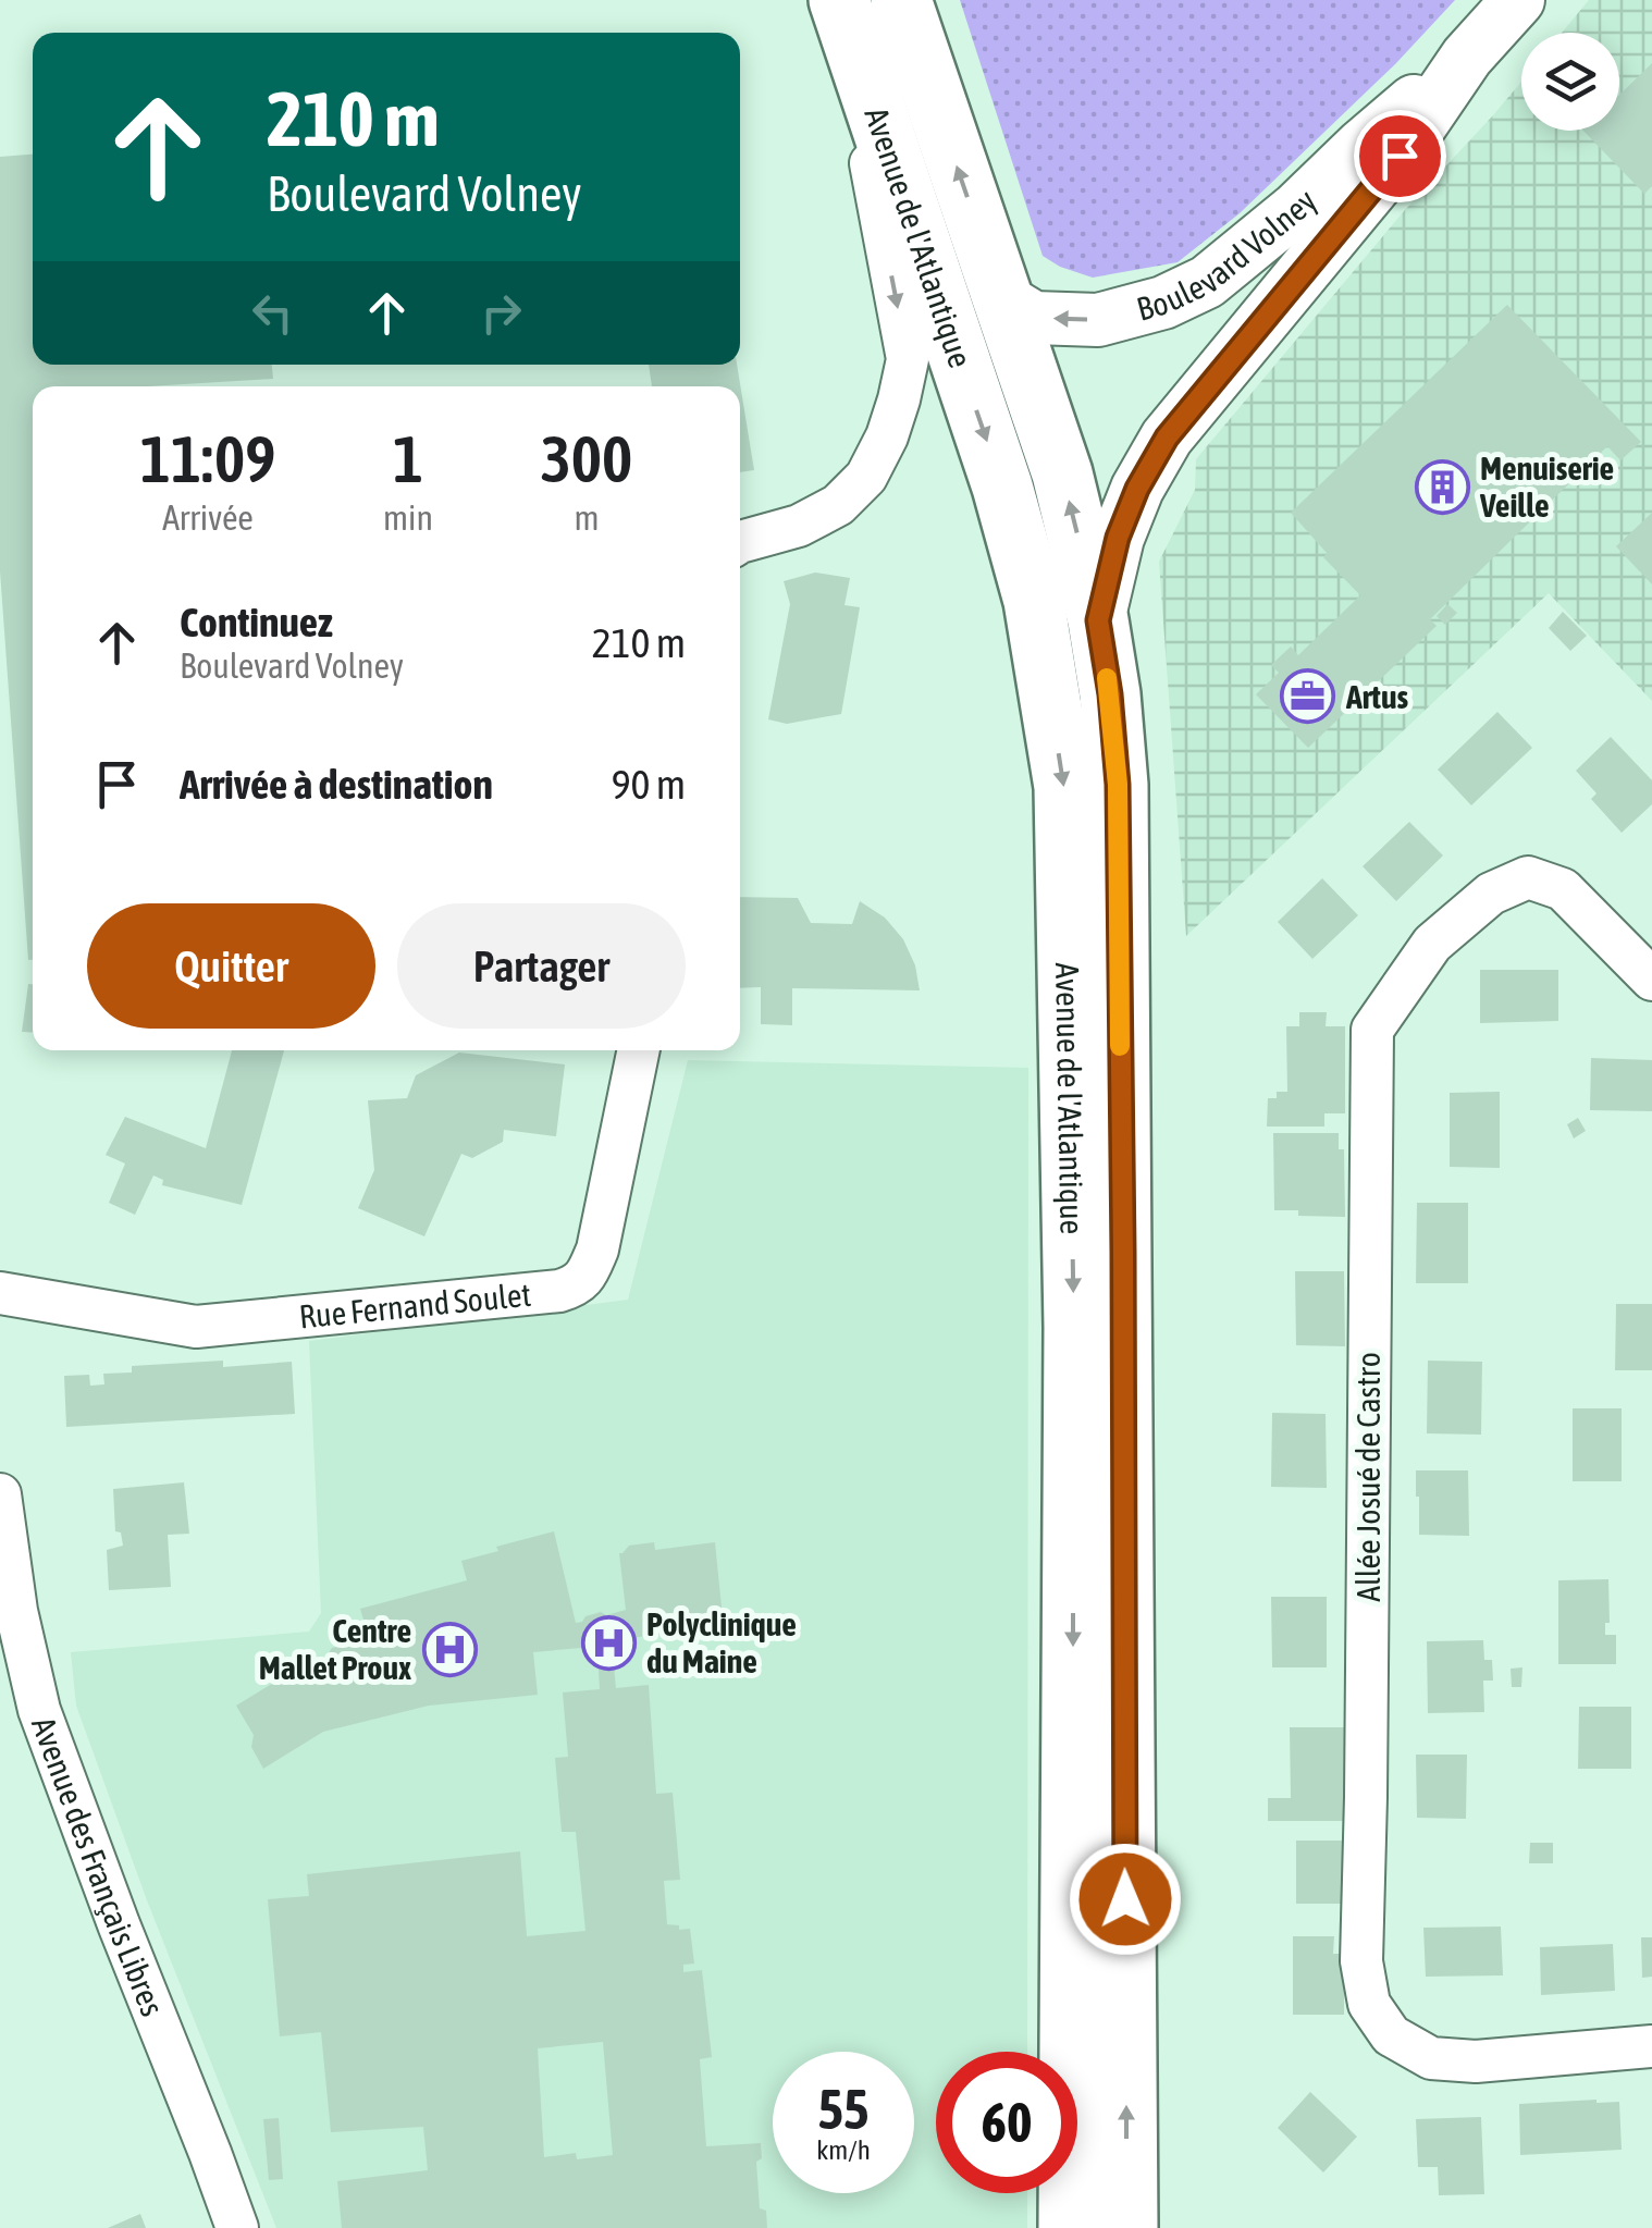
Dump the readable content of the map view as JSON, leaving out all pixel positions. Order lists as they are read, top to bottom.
{
  "streets": {
    "main road": ["Avenue de l'Atlantique"],
    "street": [
      "Boulevard Volney",
      "Rue Fernand Soulet",
      "Allée Josué de Castro",
      "Avenue des Français Libres"
    ]
  },
  "crossings": [
    ["Avenue de l'Atlantique", "Boulevard Volney"]
  ],
  "one_way": ["Boulevard Volney"],
  "places": {
    "building": ["Menuiserie Veille"],
    "office": ["Artus"],
    "hospital": ["Polyclinique du Maine", "Centre Mallet Proux"]
  },
  "page": {
    "turn": ["210 m", "Boulevard Volney"],
    "eta": [
      "11:09",
      "Arrivée",
      "1",
      "min",
      "300",
      "m"
    ],
    "list": [
      {
        "name": "Continuez",
        "note": "Boulevard Volney",
        "value": "210 m"
      },
      {
        "name": "Arrivée à destination",
        "value": "90 m"
      }
    ],
    "buttons": ["Quitter", "Partager"],
    "speed": "55 km/h",
    "limit": "60"
  }
}
